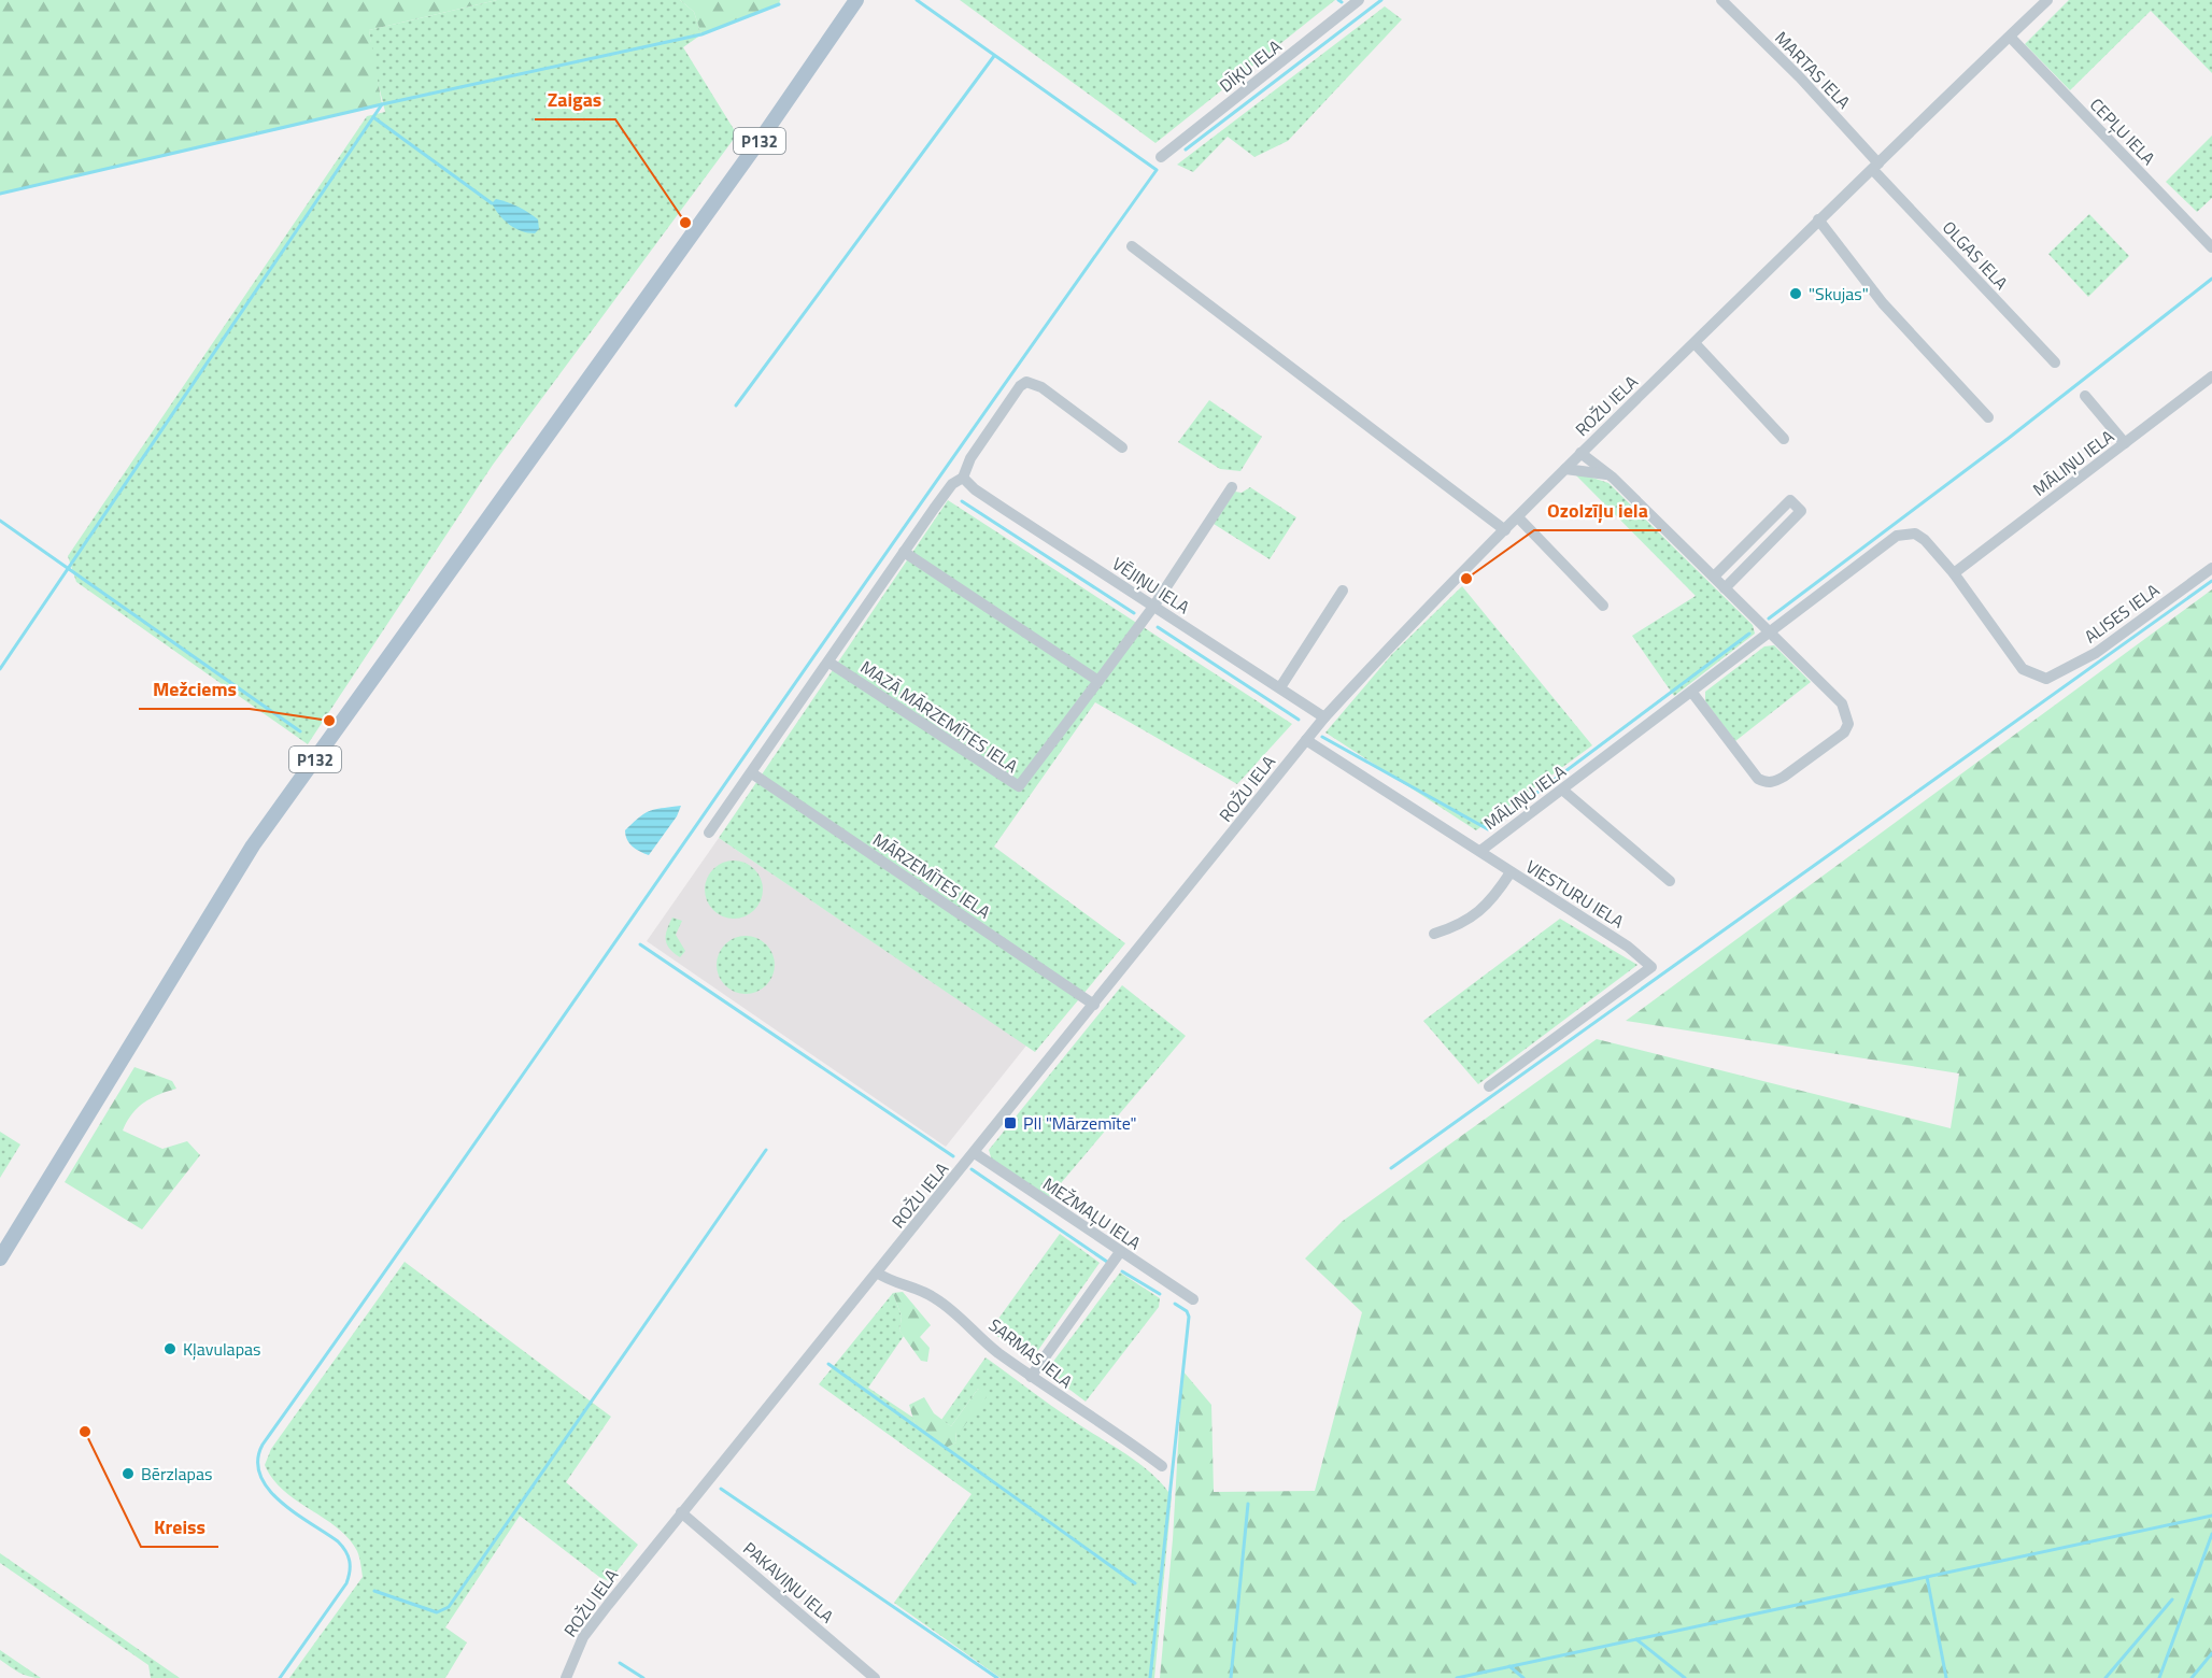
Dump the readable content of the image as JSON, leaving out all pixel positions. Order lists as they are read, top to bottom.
{
  "streets": {
    "main road": ["P132"],
    "street": [
      "DĪĶU IELA",
      "MARTAS IELA",
      "CEPĻU IELA",
      "OLGAS IELA",
      "ROŽU IELA",
      "MĀLIŅU IELA",
      "VĒJIŅU IELA",
      "ALISES IELA",
      "MAZĀ MĀRZEMĪTES IELA",
      "MĀRZEMĪTES IELA",
      "VIESTURU IELA",
      "MEŽMAĻU IELA",
      "SARMAS IELA",
      "PAKAVIŅU IELA"
    ]
  },
  "crossings": [
    ["MARTAS IELA", "OLGAS IELA"],
    ["MARTAS IELA", "ROŽU IELA"],
    ["CEPĻU IELA", "ROŽU IELA"],
    ["OLGAS IELA", "ROŽU IELA"],
    ["ROŽU IELA", "MĀLIŅU IELA"],
    ["ROŽU IELA", "VĒJIŅU IELA"],
    ["ROŽU IELA", "MĀRZEMĪTES IELA"],
    ["ROŽU IELA", "MEŽMAĻU IELA"],
    ["ROŽU IELA", "SARMAS IELA"],
    ["ROŽU IELA", "PAKAVIŅU IELA"],
    ["MĀLIŅU IELA", "ALISES IELA"],
    ["MĀLIŅU IELA", "VIESTURU IELA"]
  ],
  "places": {
    "other": [
      "Zaigas",
      "\"Skujas\"",
      "Ozolzīļu iela",
      "Mežciems",
      "Kļavulapas",
      "Kreiss",
      "Bērzlapas"
    ],
    "transit": ["PII \"Mārzemīte\""]
  }
}
